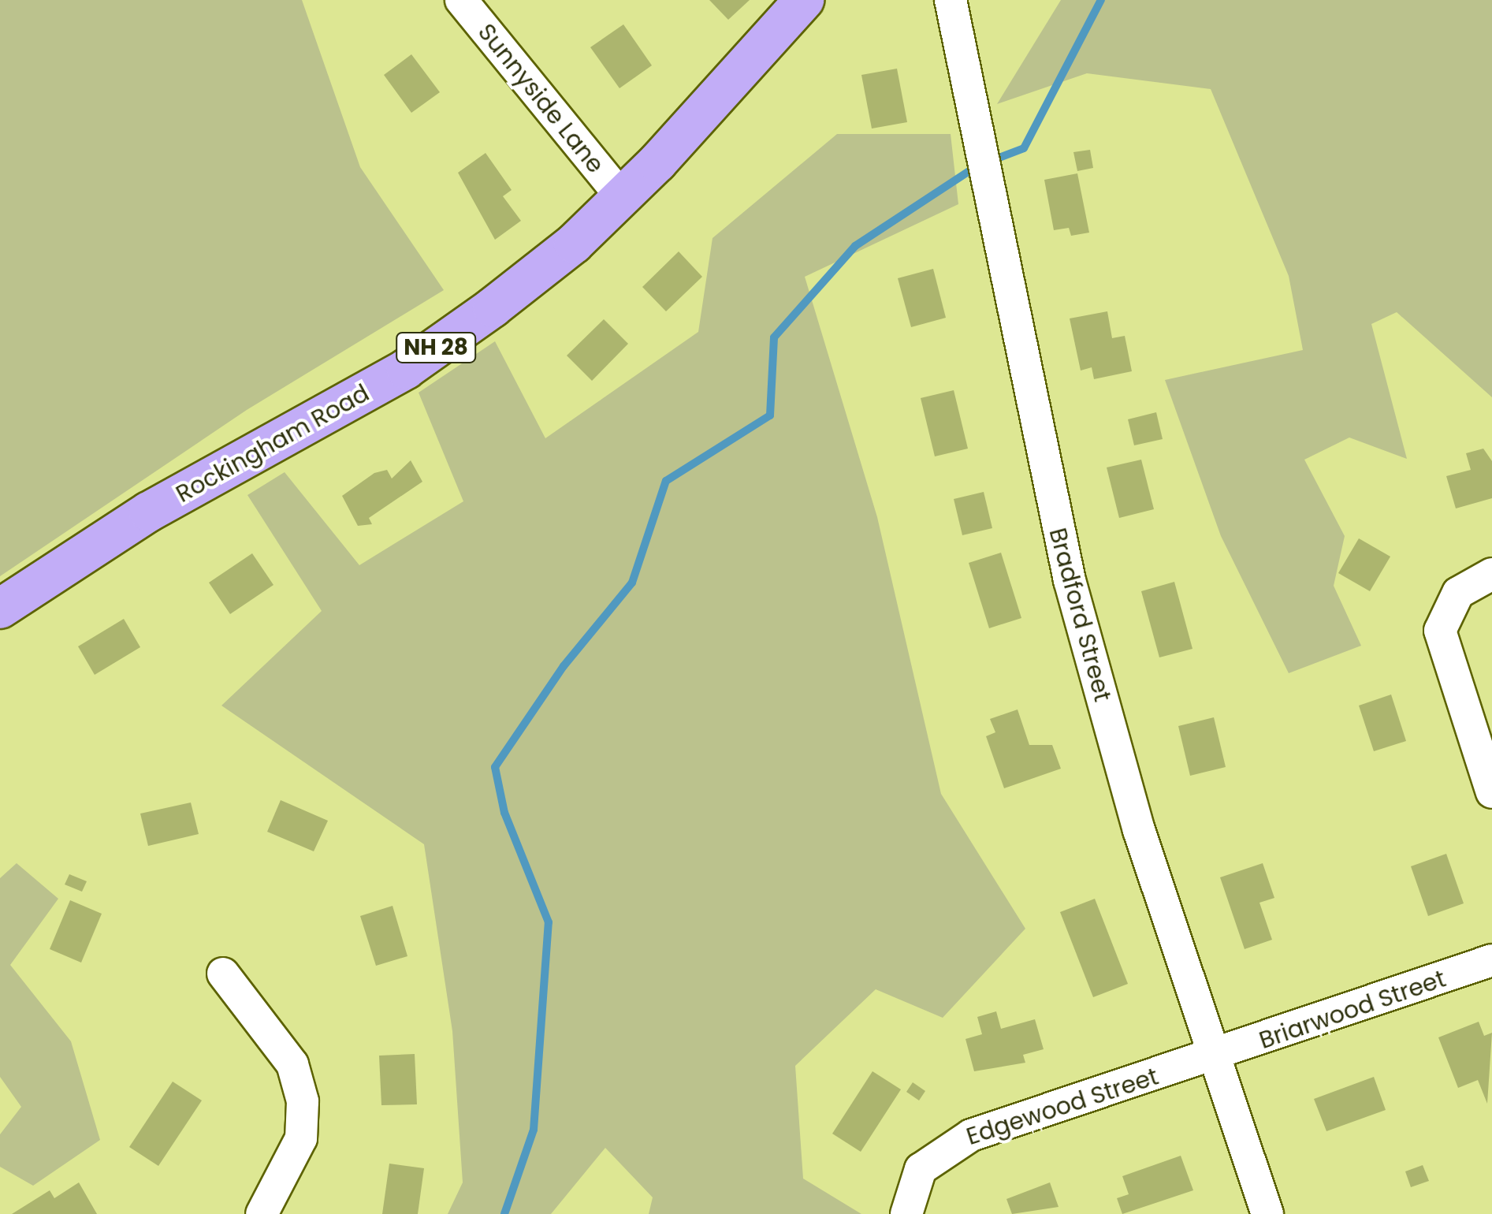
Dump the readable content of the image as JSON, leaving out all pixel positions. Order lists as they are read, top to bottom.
{
  "streets": {
    "main road": ["NH 28", "Rockingham Road"],
    "street": [
      "Sunnyside Lane",
      "Bradford Street",
      "Briarwood Street",
      "Edgewood Street"
    ]
  },
  "crossings": [
    ["Sunnyside Lane", "Rockingham Road"],
    ["Bradford Street", "Briarwood Street"],
    ["Bradford Street", "Edgewood Street"],
    ["Briarwood Street", "Edgewood Street"]
  ]
}
